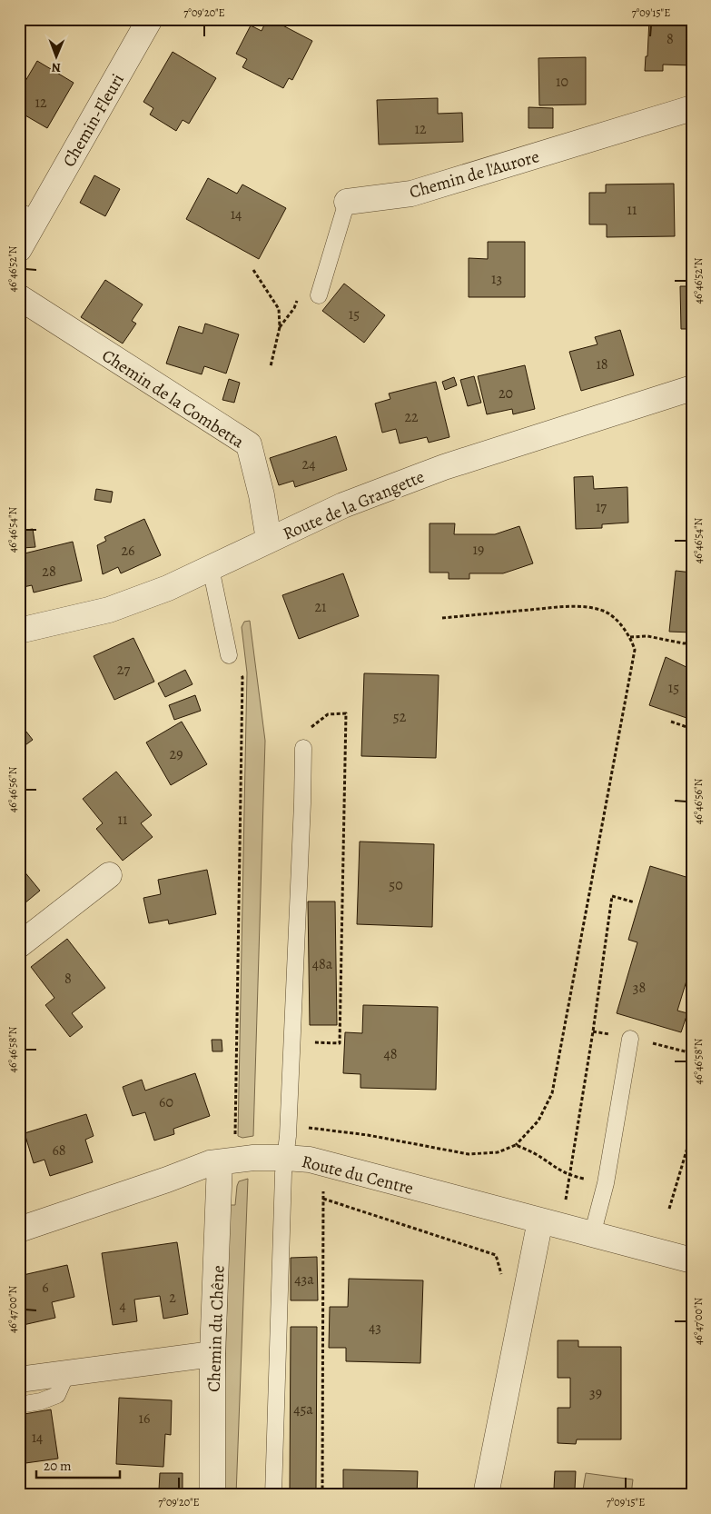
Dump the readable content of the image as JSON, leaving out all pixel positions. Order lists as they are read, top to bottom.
{
  "streets": {
    "street": [
      "Chemin-Fleuri",
      "Chemin de l'Aurore",
      "Chemin de la Combetta",
      "Route de la Grangette",
      "Route du Centre",
      "Chemin du Chêne"
    ]
  },
  "crossings": [
    ["Chemin de la Combetta", "Route de la Grangette"],
    ["Route du Centre", "Chemin du Chêne"]
  ],
  "house_numbers": [
    "8",
    "10",
    "12",
    "12",
    "11",
    "14",
    "13",
    "15",
    "18",
    "20",
    "22",
    "24",
    "17",
    "19",
    "26",
    "28",
    "21",
    "27",
    "15",
    "52",
    "29",
    "11",
    "50",
    "48a",
    "8",
    "38",
    "48",
    "60",
    "68",
    "43a",
    "6",
    "2",
    "4",
    "43",
    "39",
    "45a",
    "16",
    "14"
  ],
  "scale_bar": "20 m",
  "north": "bottom",
  "coordinates": [
    "7°09'20\"E",
    "7°09'15\"E",
    "46°46'52\"N",
    "46°46'54\"N",
    "46°46'56\"N",
    "46°46'58\"N",
    "46°47'00\"N"
  ]
}
